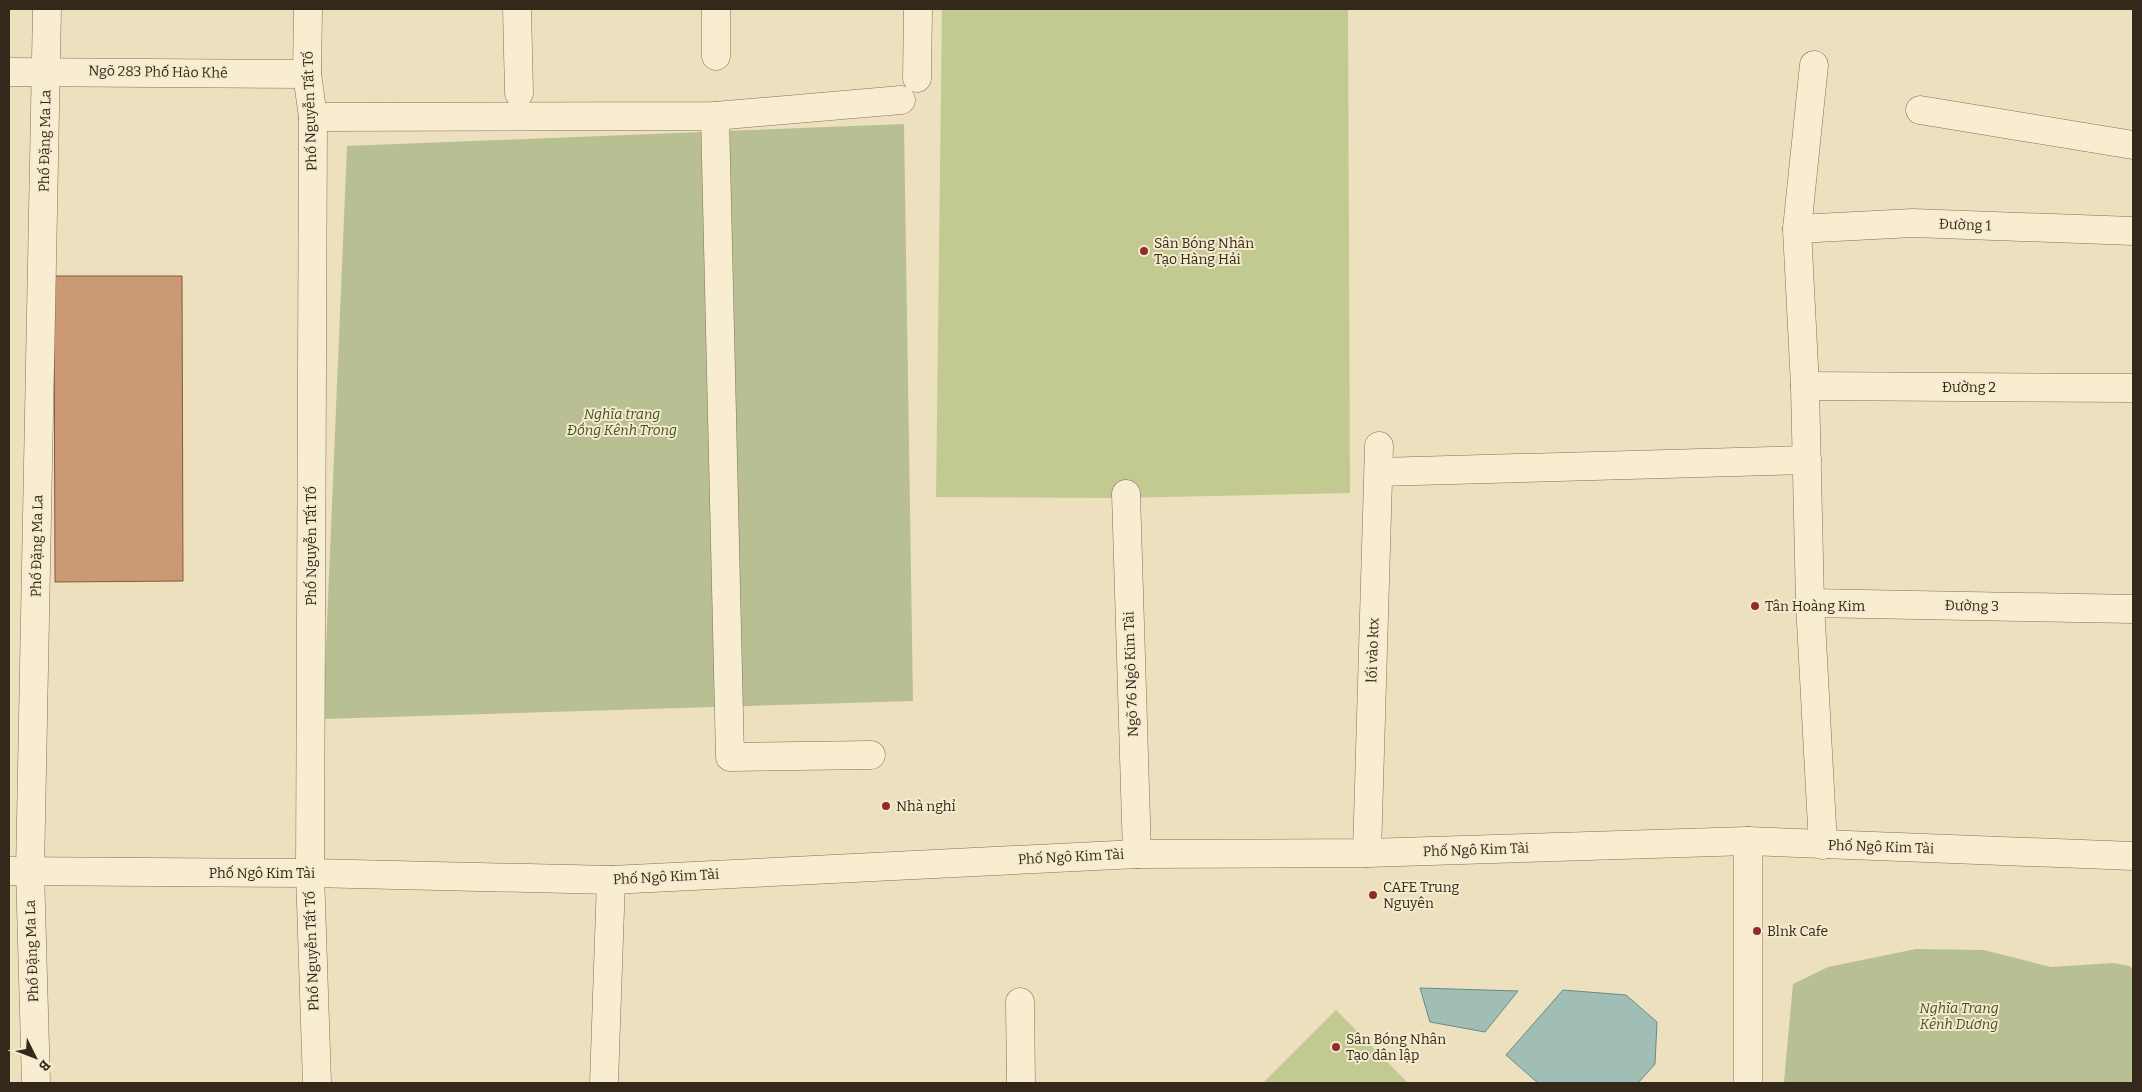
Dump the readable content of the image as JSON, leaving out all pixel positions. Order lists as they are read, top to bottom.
{
  "streets": {
    "street": [
      "Ngõ 283 Phố Hào Khê",
      "Phố Nguyễn Tất Tố",
      "Phố Đặng Ma La",
      "Đường 1",
      "Đường 2",
      "Đường 3",
      "lối vào ktx",
      "Ngõ 76 Ngô Kim Tài",
      "Phố Ngô Kim Tài"
    ]
  },
  "crossings": [
    ["Ngõ 283 Phố Hào Khê", "Phố Nguyễn Tất Tố"],
    ["Ngõ 283 Phố Hào Khê", "Phố Đặng Ma La"],
    ["Phố Nguyễn Tất Tố", "Phố Ngô Kim Tài"],
    ["Phố Đặng Ma La", "Phố Ngô Kim Tài"],
    ["lối vào ktx", "Phố Ngô Kim Tài"],
    ["Ngõ 76 Ngô Kim Tài", "Phố Ngô Kim Tài"]
  ],
  "parks": ["Nghĩa trang Đồng Kênh Trong", "Nghĩa Trang Kênh Dương"],
  "places": [
    "Sân Bóng Nhân Tạo Hàng Hải",
    "Tân Hoàng Kim",
    "Nhà nghỉ",
    "CAFE Trung Nguyên",
    "Blnk Cafe",
    "Sân Bóng Nhân Tạo dân lập"
  ],
  "north": "bottom right"
}
